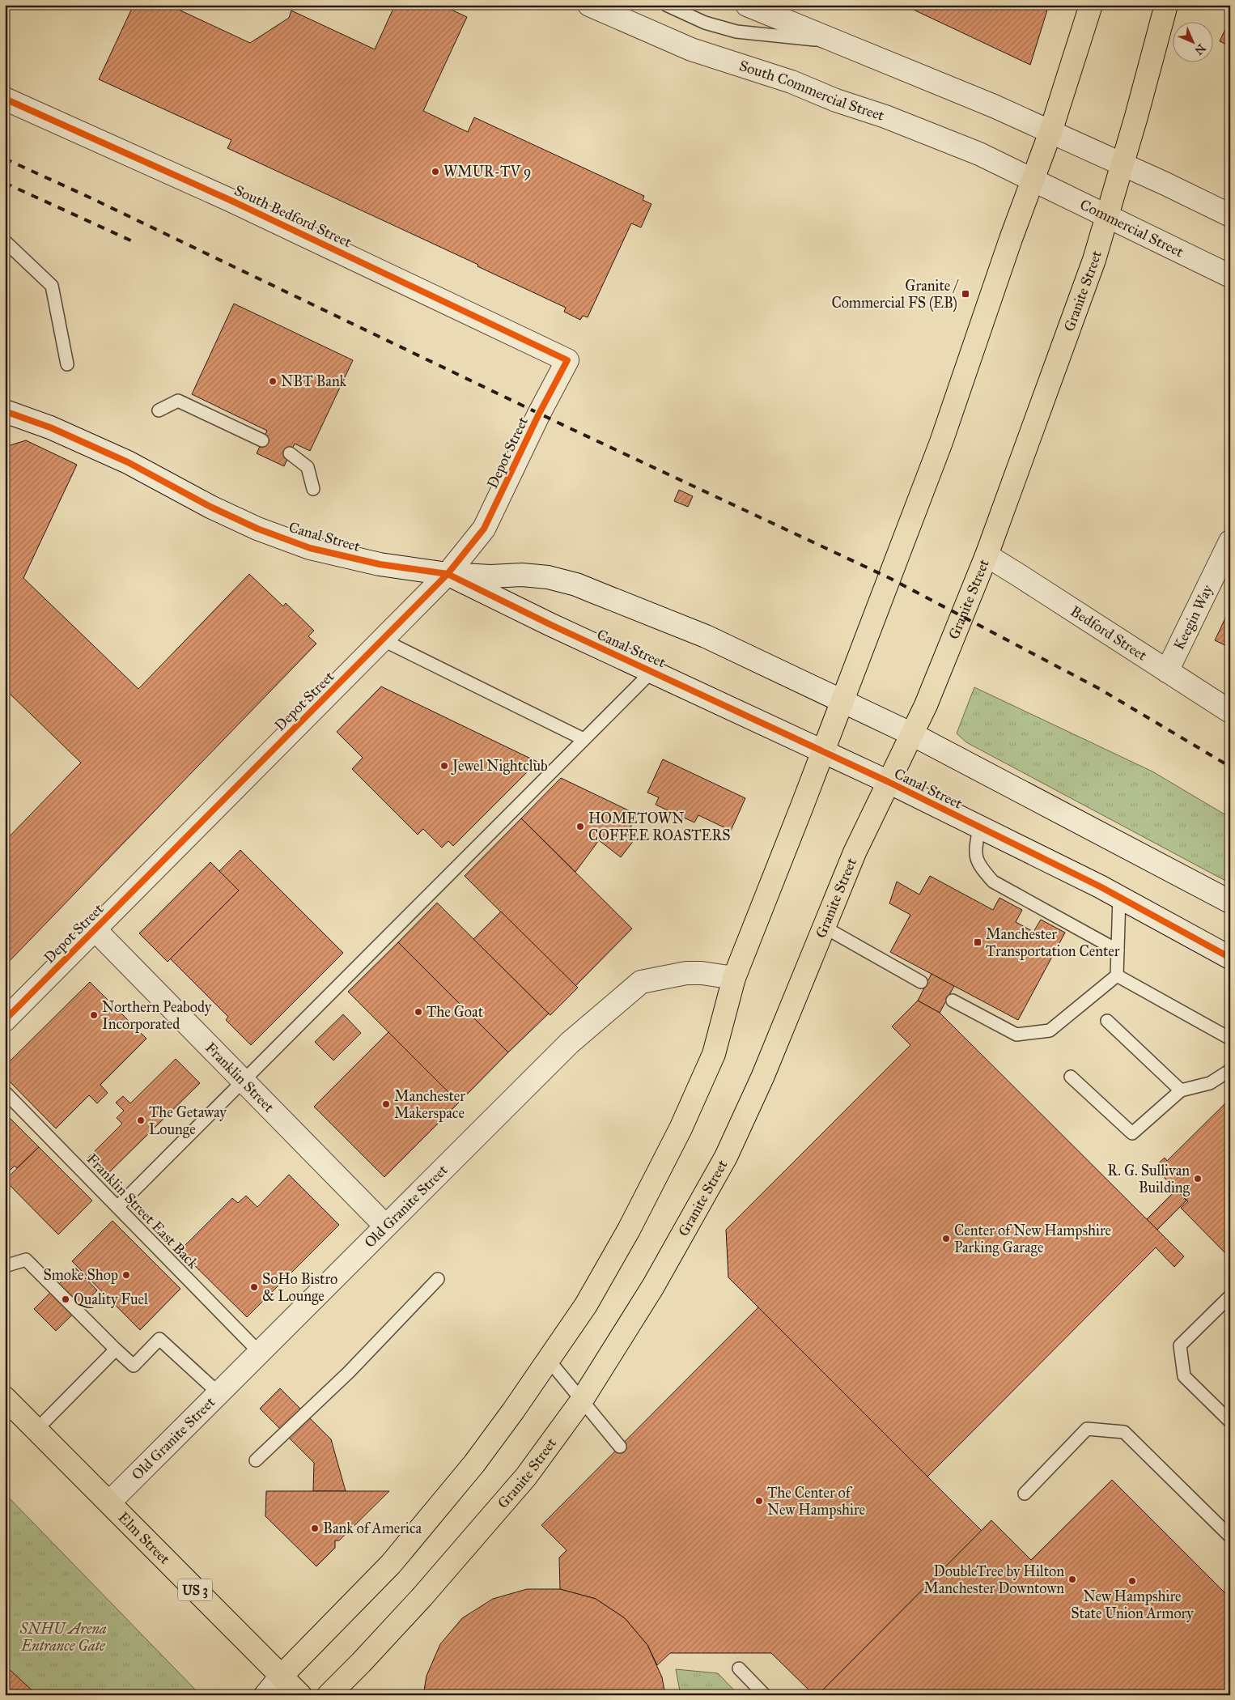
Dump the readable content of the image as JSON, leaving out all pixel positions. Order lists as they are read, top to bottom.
{
  "streets": {
    "main road": ["Granite Street", "Elm Street", "US 3"],
    "street": [
      "South Commercial Street",
      "South Bedford Street",
      "Commercial Street",
      "Depot Street",
      "Canal Street",
      "Keegin Way",
      "Bedford Street",
      "Franklin Street",
      "Old Granite Street"
    ],
    "lane": ["Franklin Street East Back"]
  },
  "crossings": [
    ["South Commercial Street", "Commercial Street"],
    ["South Bedford Street", "Depot Street"],
    ["Commercial Street", "Granite Street"],
    ["Granite Street", "Canal Street"],
    ["Granite Street", "Bedford Street"],
    ["Depot Street", "Canal Street"],
    ["Depot Street", "Franklin Street"],
    ["Keegin Way", "Bedford Street"],
    ["Franklin Street", "Old Granite Street"],
    ["Old Granite Street", "Franklin Street East Back"],
    ["Old Granite Street", "Elm Street"]
  ],
  "parks": ["SNHU Arena Entrance Gate"],
  "places": {
    "other": [
      "WMUR-TV 9",
      "NBT Bank",
      "Jewel Nightclub",
      "HOMETOWN COFFEE ROASTERS",
      "The Goat",
      "Northern Peabody Incorporated",
      "Manchester Makerspace",
      "The Getaway Lounge",
      "R. G. Sullivan Building",
      "Center of New Hampshire Parking Garage",
      "Smoke Shop",
      "SoHo Bistro & Lounge",
      "Quality Fuel",
      "The Center of New Hampshire",
      "Bank of America",
      "DoubleTree by Hilton Manchester Downtown",
      "New Hampshire State Union Armory"
    ],
    "transit": ["Granite / Commercial FS (EB)", "Manchester Transportation Center"]
  },
  "north": "bottom right"
}
